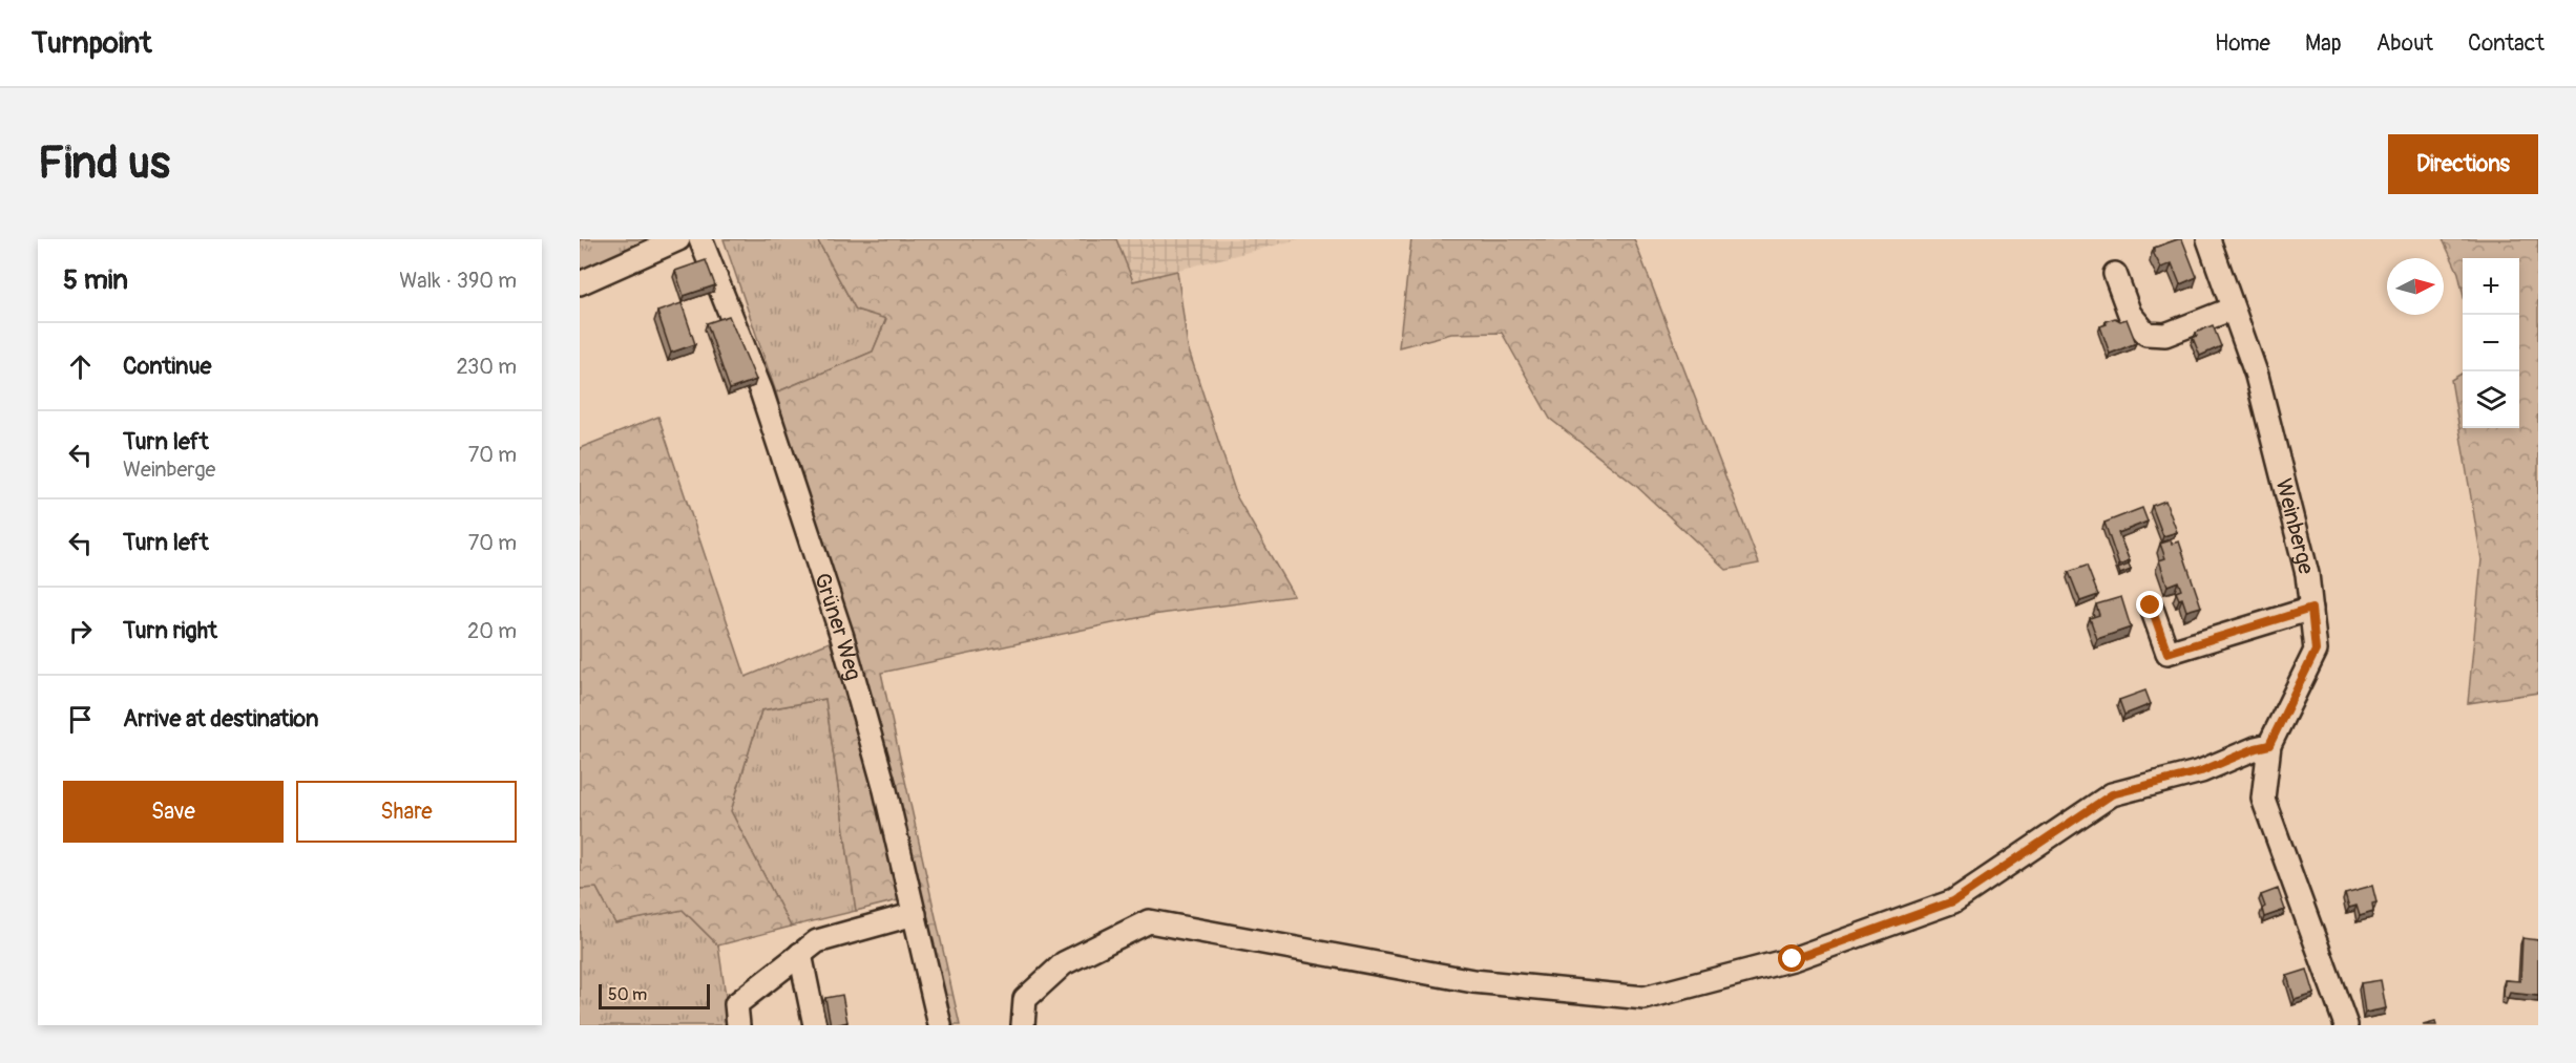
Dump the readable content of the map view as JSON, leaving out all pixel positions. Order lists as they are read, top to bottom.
{
  "streets": {
    "street": ["Weinberge", "Grüner Weg"]
  },
  "scale_bar": "50 m",
  "north": "right",
  "page": {
    "header": "Turnpoint",
    "nav": [
      "Home",
      "Map",
      "About",
      "Contact"
    ],
    "buttons": [
      "Directions",
      ["Save", "Share"]
    ],
    "title": "Find us",
    "heading": ["5 min", "Walk · 390 m"],
    "map_buttons": ["+", "−"],
    "list": [
      ["Continue", "230 m"],
      ["Turn left", "Weinberge", "70 m"],
      ["Turn left", "70 m"],
      ["Turn right", "20 m"],
      "Arrive at destination"
    ],
    "scale": "50 m"
  }
}
